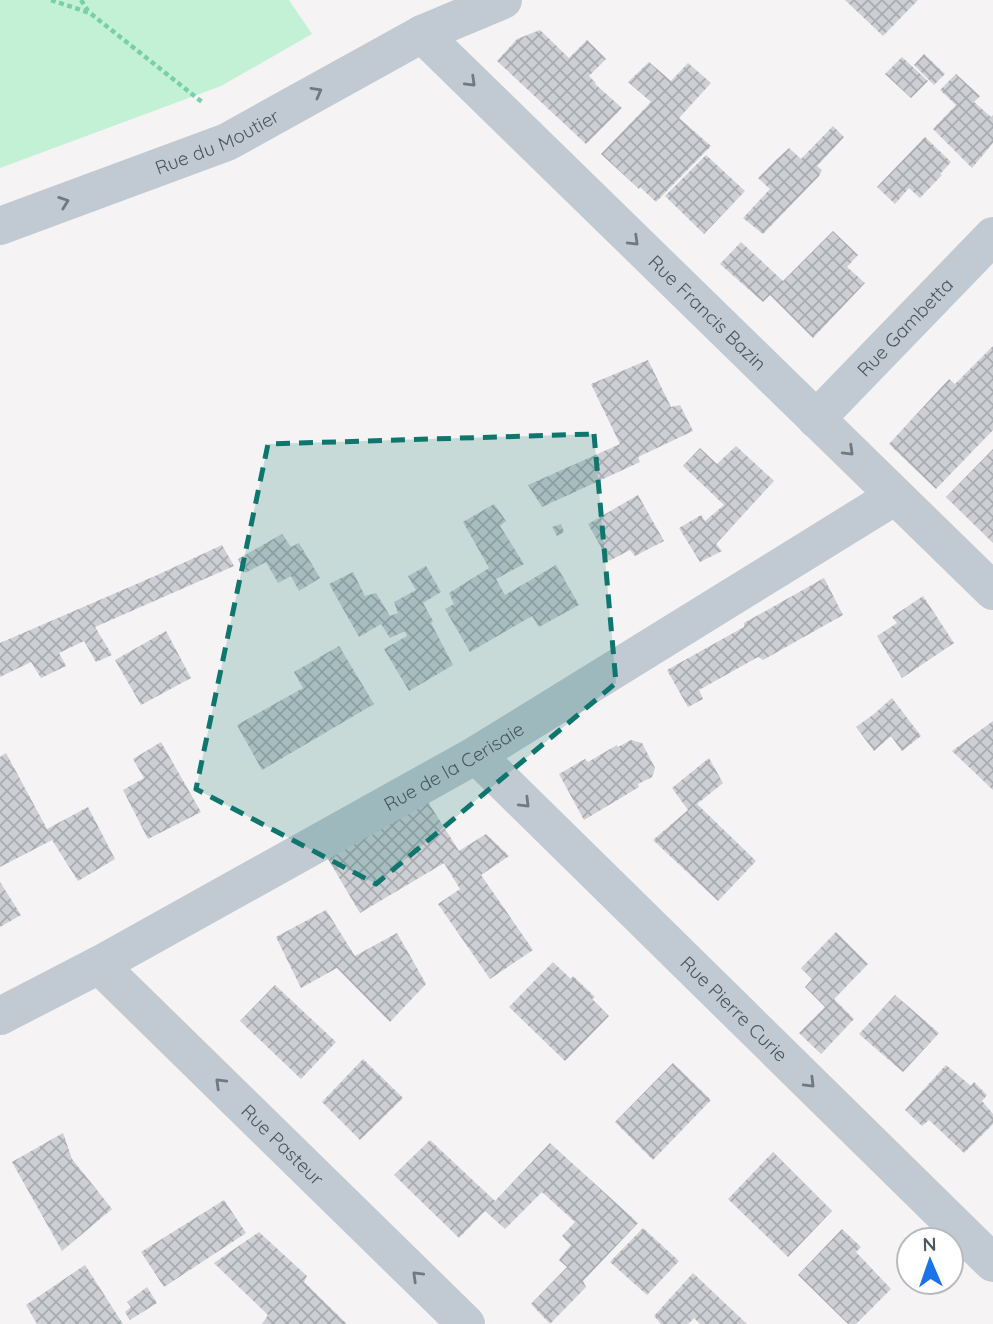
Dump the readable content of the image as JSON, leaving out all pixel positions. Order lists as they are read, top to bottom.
{
  "streets": {
    "street": [
      "Rue du Moutier",
      "Rue Francis Bazin",
      "Rue Gambetta",
      "Rue de la Cerisaie",
      "Rue Pierre Curie",
      "Rue Pasteur"
    ]
  },
  "crossings": [
    ["Rue du Moutier", "Rue Francis Bazin"],
    ["Rue Francis Bazin", "Rue Gambetta"],
    ["Rue Francis Bazin", "Rue de la Cerisaie"],
    ["Rue de la Cerisaie", "Rue Pierre Curie"],
    ["Rue de la Cerisaie", "Rue Pasteur"]
  ],
  "one_way": [
    "Rue du Moutier",
    "Rue Francis Bazin",
    "Rue Pierre Curie",
    "Rue Pasteur"
  ],
  "north": "top"
}
